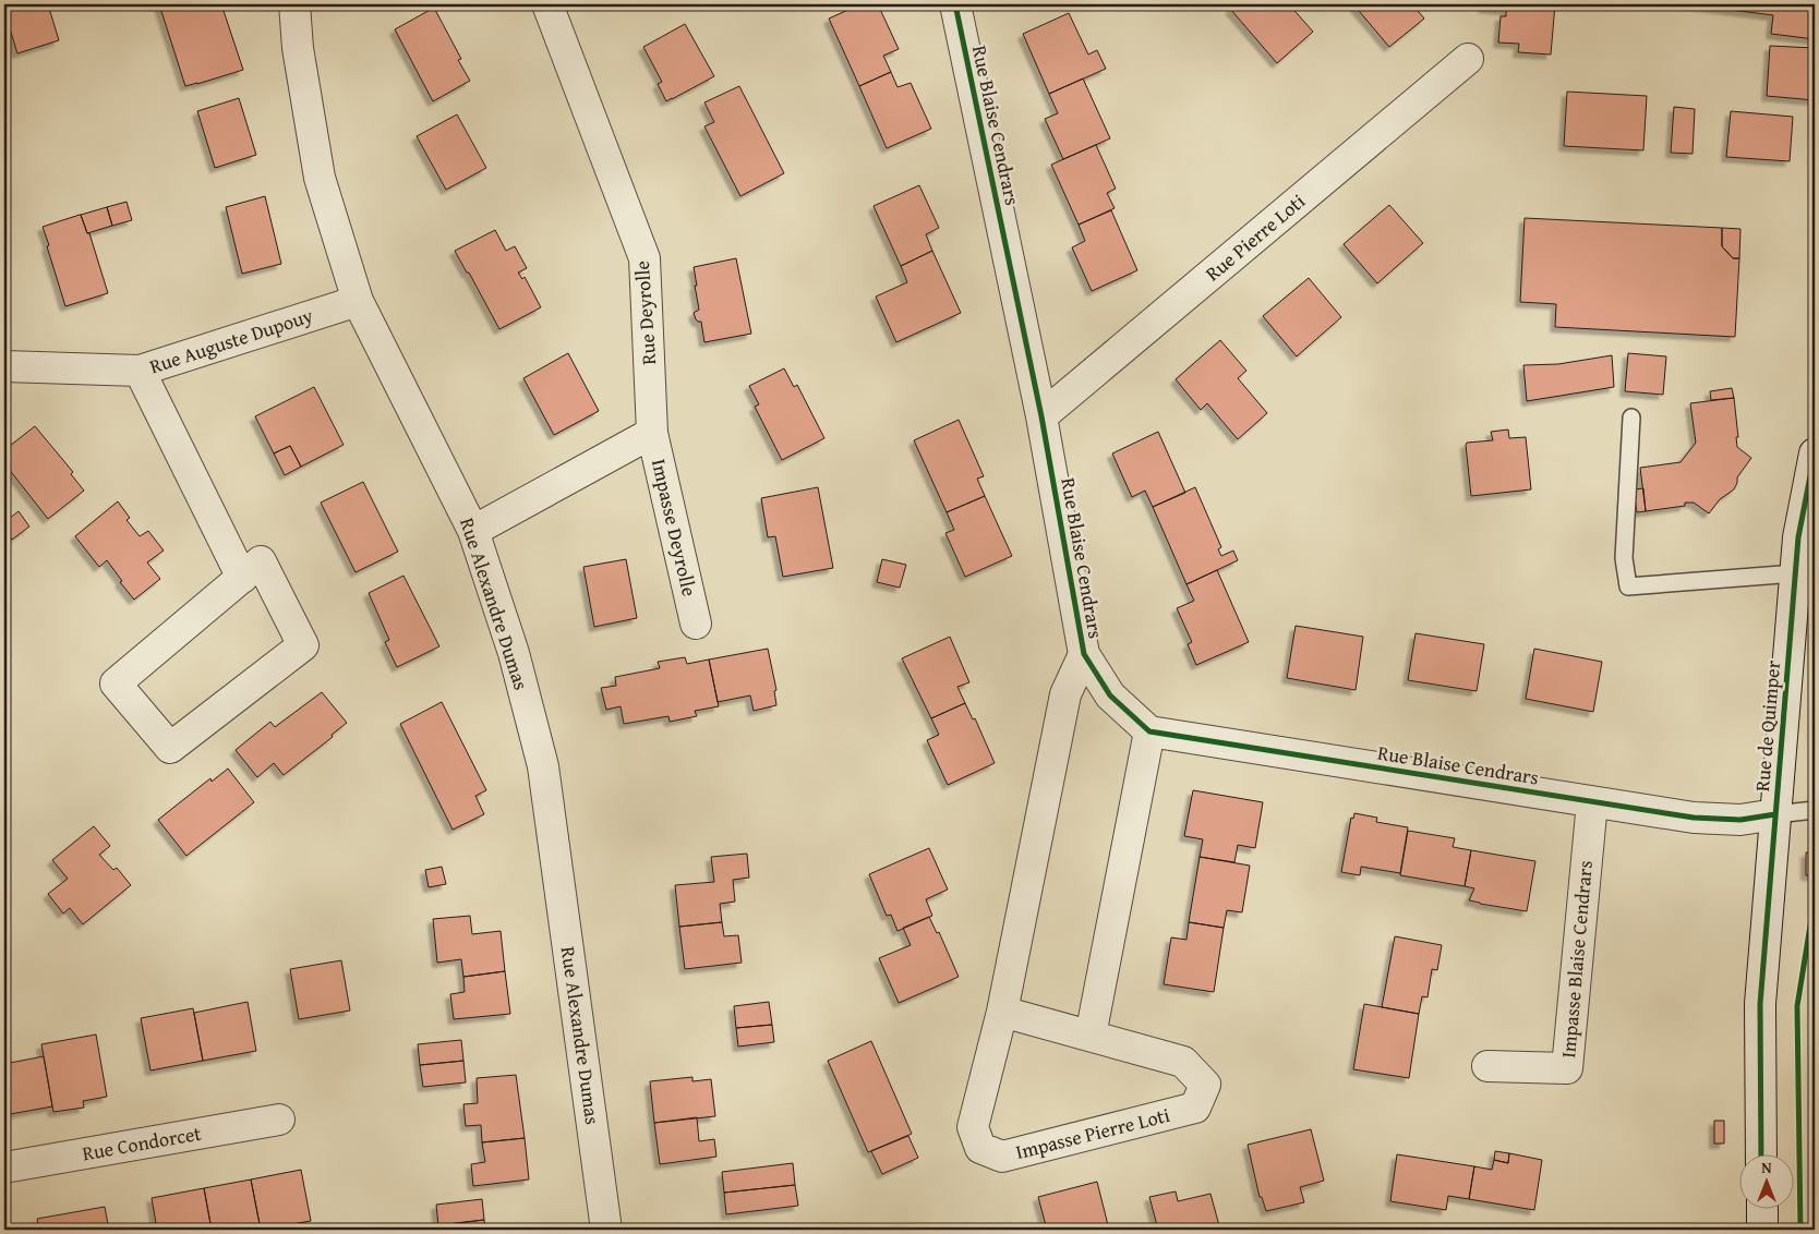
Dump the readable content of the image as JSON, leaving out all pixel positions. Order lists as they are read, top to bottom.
{
  "streets": {
    "street": [
      "Rue Blaise Cendrars",
      "Rue Pierre Loti",
      "Rue Deyrolle",
      "Rue Auguste Dupouy",
      "Impasse Deyrolle",
      "Rue Alexandre Dumas",
      "Rue de Quimper",
      "Impasse Blaise Cendrars",
      "Impasse Pierre Loti",
      "Rue Condorcet"
    ]
  },
  "crossings": [
    ["Rue Blaise Cendrars", "Rue Pierre Loti"],
    ["Rue Blaise Cendrars", "Rue de Quimper"],
    ["Rue Blaise Cendrars", "Impasse Blaise Cendrars"],
    ["Rue Blaise Cendrars", "Impasse Pierre Loti"],
    ["Rue Deyrolle", "Impasse Deyrolle"],
    ["Rue Auguste Dupouy", "Rue Alexandre Dumas"]
  ],
  "north": "top"
}
